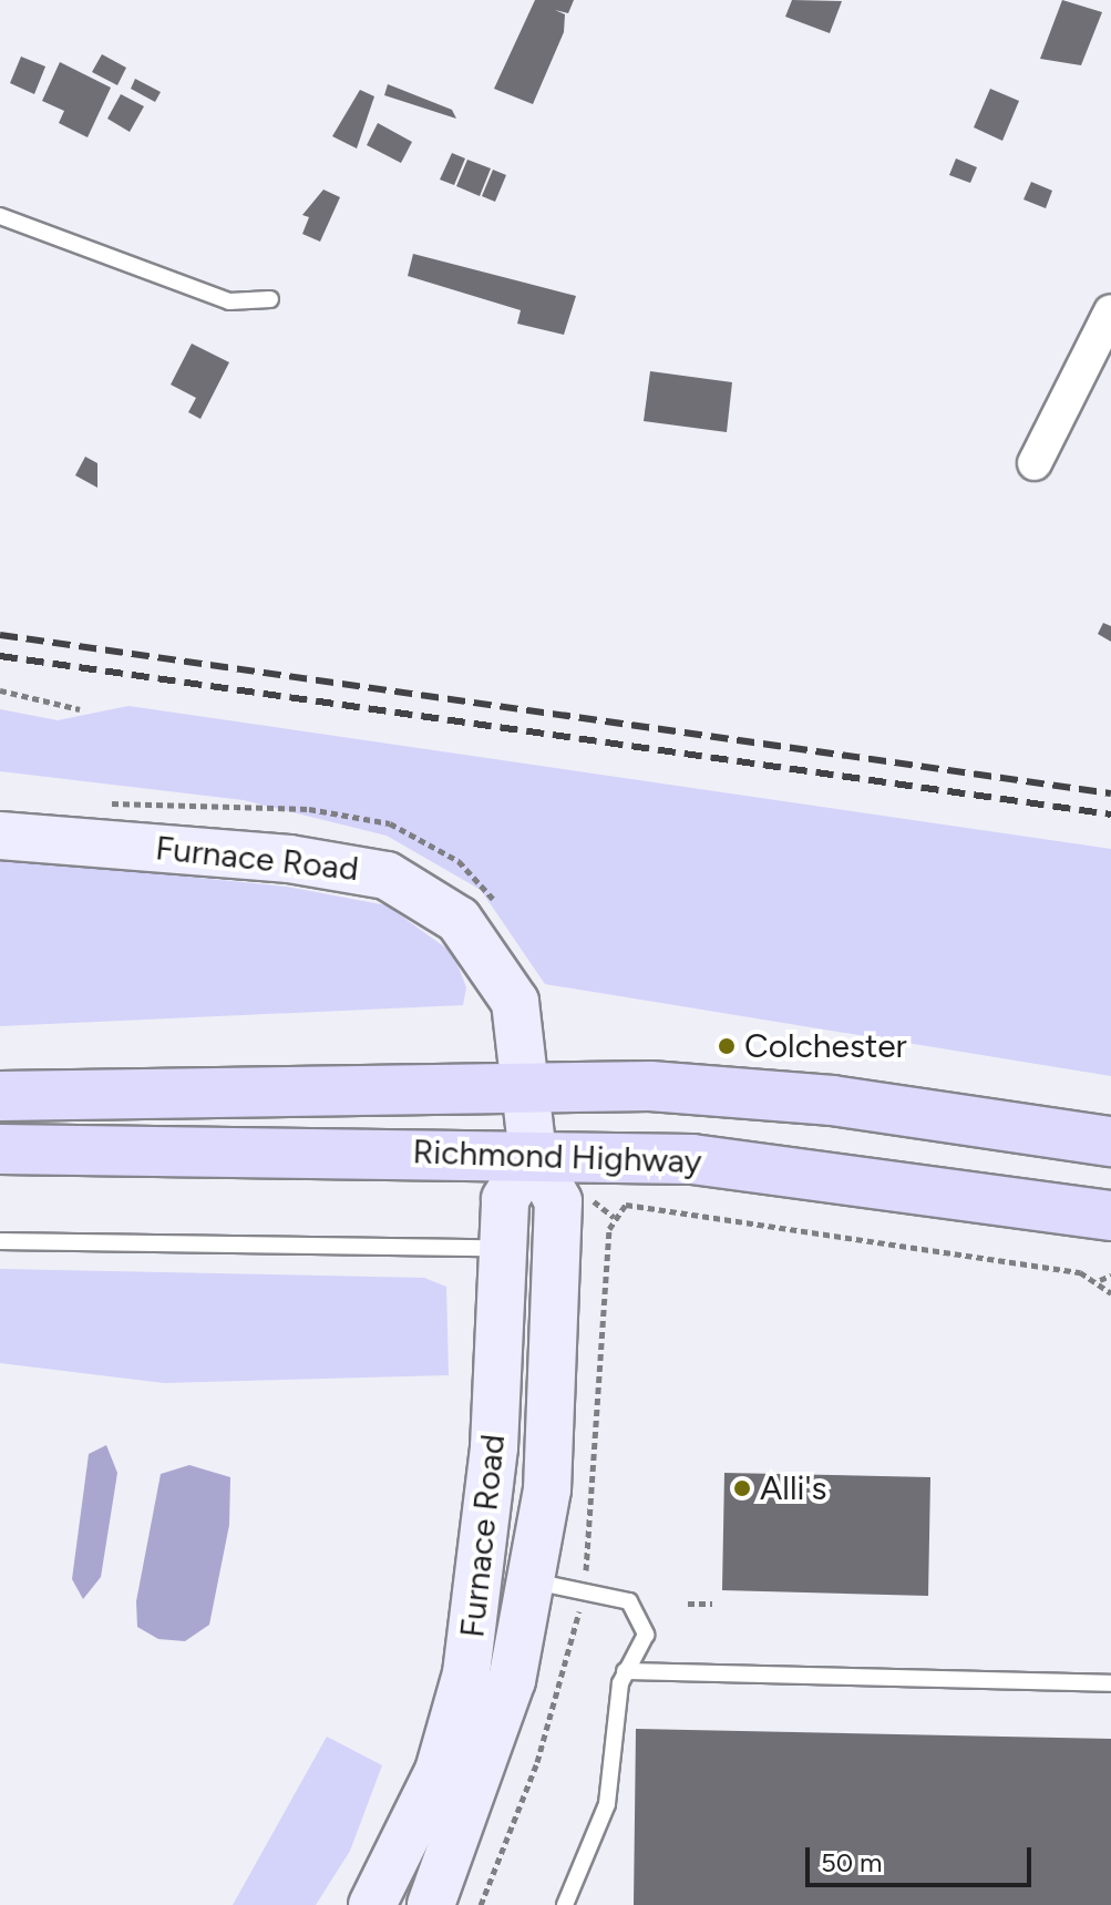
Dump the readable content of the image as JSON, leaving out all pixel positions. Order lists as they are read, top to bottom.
{
  "streets": {
    "main road": ["Furnace Road", "Richmond Highway"]
  },
  "crossings": [
    ["Furnace Road", "Richmond Highway"]
  ],
  "places": ["Colchester", "Alli's"],
  "scale_bar": "50 m"
}
